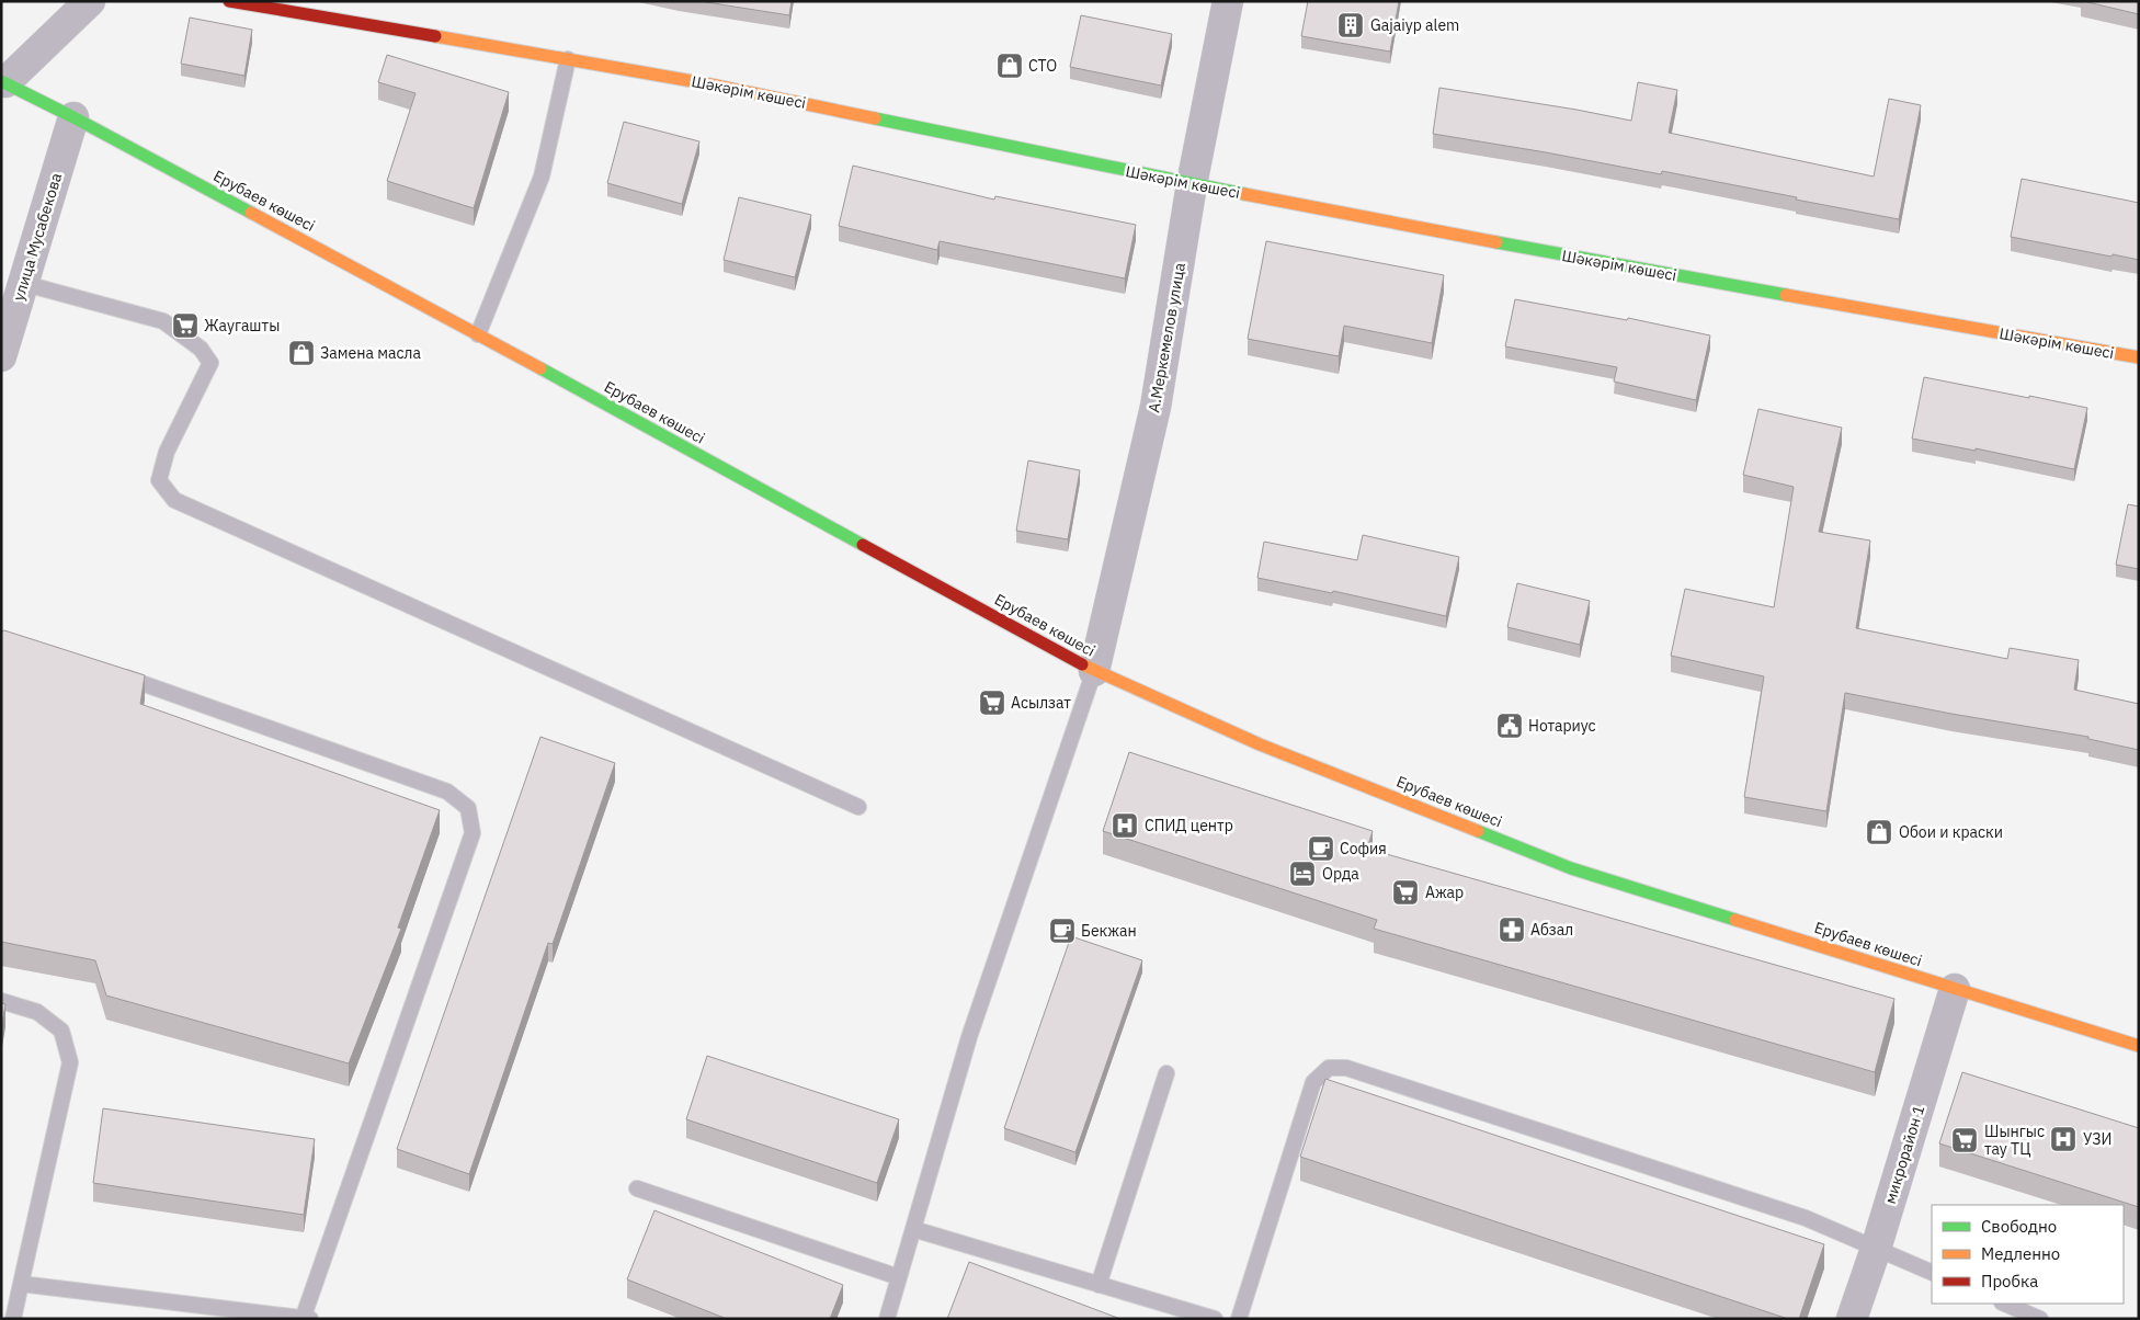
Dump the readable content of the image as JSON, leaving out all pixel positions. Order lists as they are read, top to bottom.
{
  "streets": {
    "main road": ["Шәкәрім көшесі", "Ерубаев көшесі"],
    "street": ["улица Мусабекова", "А.Меркемелов улица", "микрорайон 1"]
  },
  "crossings": [
    ["Шәкәрім көшесі", "А.Меркемелов улица"],
    ["Ерубаев көшесі", "улица Мусабекова"],
    ["Ерубаев көшесі", "А.Меркемелов улица"],
    ["Ерубаев көшесі", "микрорайон 1"]
  ],
  "places": {
    "building": ["Gajaiyp alem"],
    "shop": ["СТО", "Замена масла", "Обои и краски"],
    "supermarket": [
      "Жаугашты",
      "Асылзат",
      "Ажар",
      "Шынгыс тау ТЦ"
    ],
    "public building": ["Нотариус"],
    "hospital": ["СПИД центр", "УЗИ"],
    "cafe": ["София", "Бекжан"],
    "hotel": ["Орда"],
    "pharmacy": ["Абзал"]
  },
  "legend": ["Свободно", "Медленно", "Пробка"]
}
